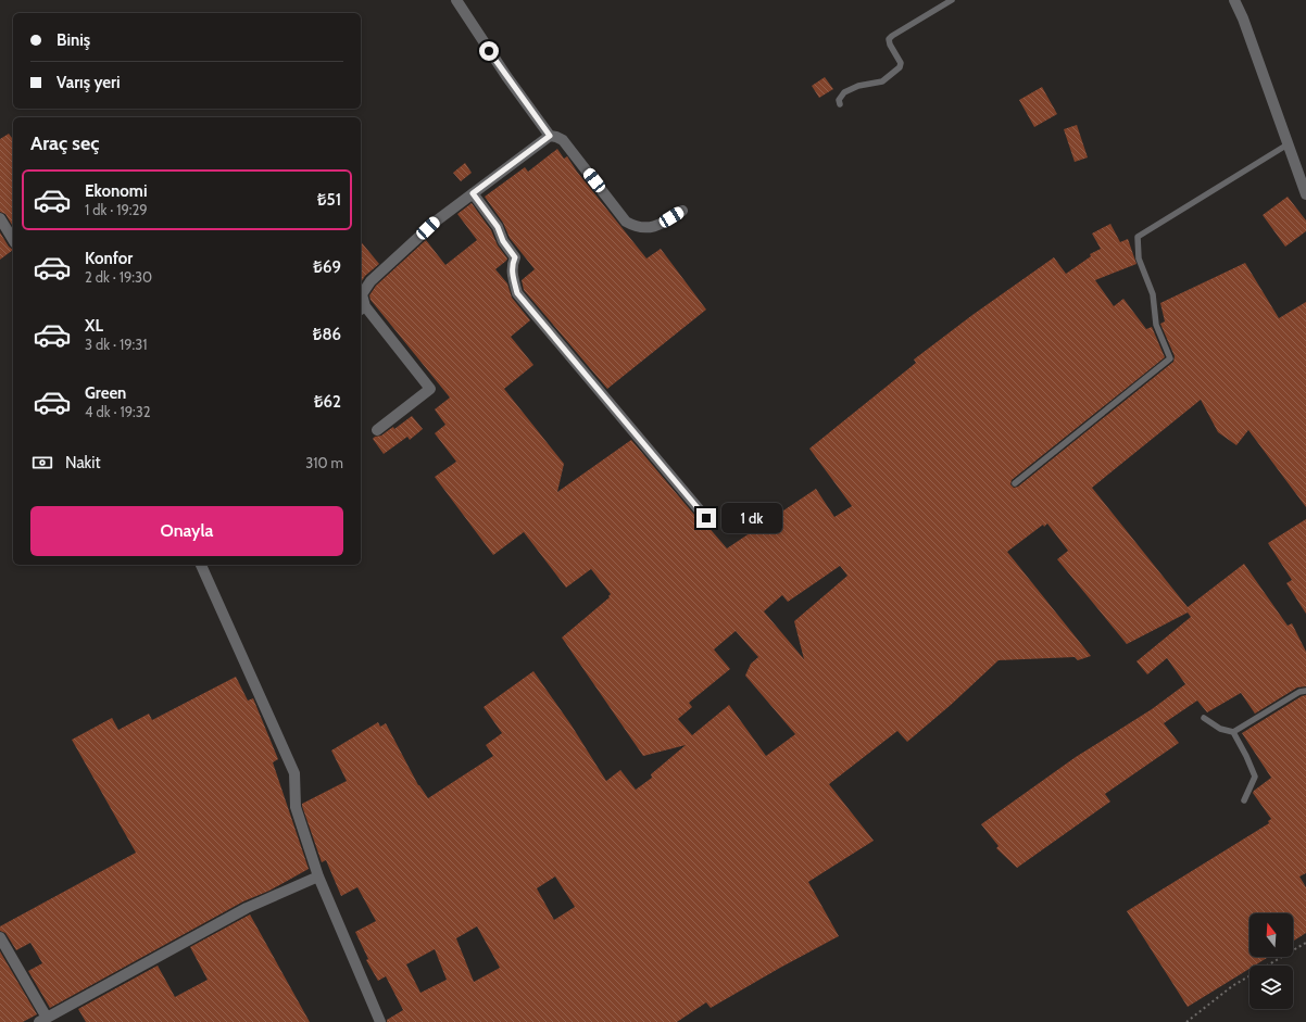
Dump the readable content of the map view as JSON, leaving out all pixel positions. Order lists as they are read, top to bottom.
{
  "north": "top",
  "page": {
    "banner": ["Biniş", "Varış yeri"],
    "heading": "Araç seç",
    "list": [
      {
        "name": "Ekonomi",
        "note": "1 dk · 19:29",
        "value": "₺51"
      },
      {
        "name": "Konfor",
        "note": "2 dk · 19:30",
        "value": "₺69"
      },
      {
        "name": "XL",
        "note": "3 dk · 19:31",
        "value": "₺86"
      },
      {
        "name": "Green",
        "note": "4 dk · 19:32",
        "value": "₺62"
      }
    ],
    "pay": ["Nakit", "310 m"],
    "buttons": "Onayla",
    "bubble": "1 dk"
  }
}
